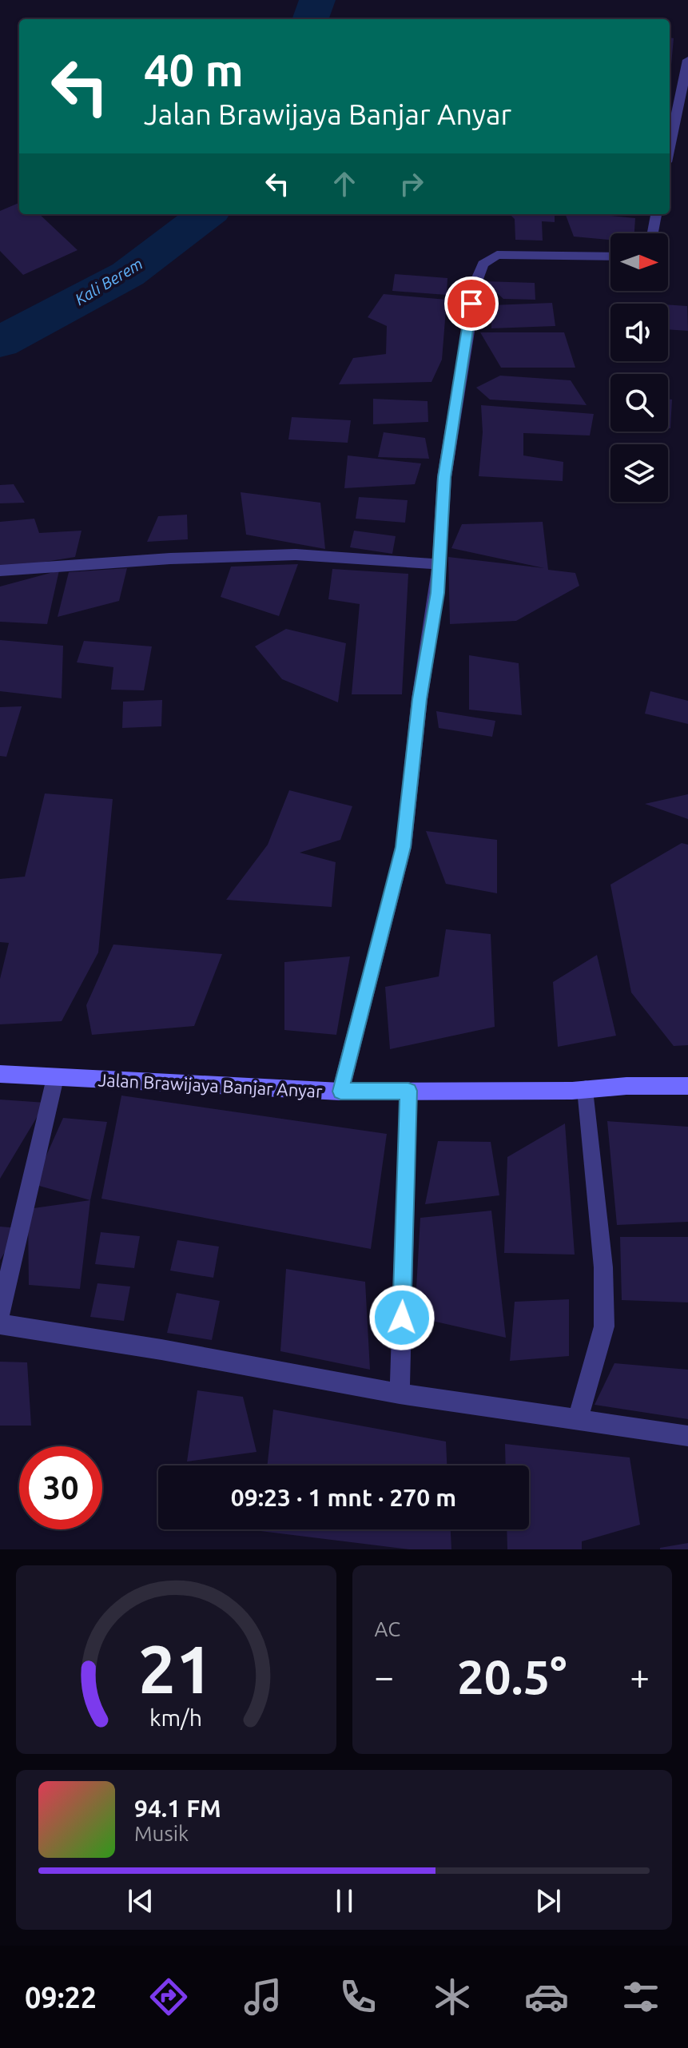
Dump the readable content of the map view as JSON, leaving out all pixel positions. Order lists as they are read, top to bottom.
{
  "streets": {
    "street": ["Jalan Brawijaya Banjar Anyar"]
  },
  "water": ["Kali Berem"],
  "north": "right",
  "page": {
    "turn": ["40 m", "Jalan Brawijaya Banjar Anyar"],
    "limit": "30",
    "trip": "09:23 · 1 mnt · 270 m",
    "tile": "AC",
    "heat": ["−", "20.5°", "+"],
    "song": ["94.1 FM", "Musik"],
    "tabs": "09:22",
    "gauge": ["21", "km/h"]
  }
}
